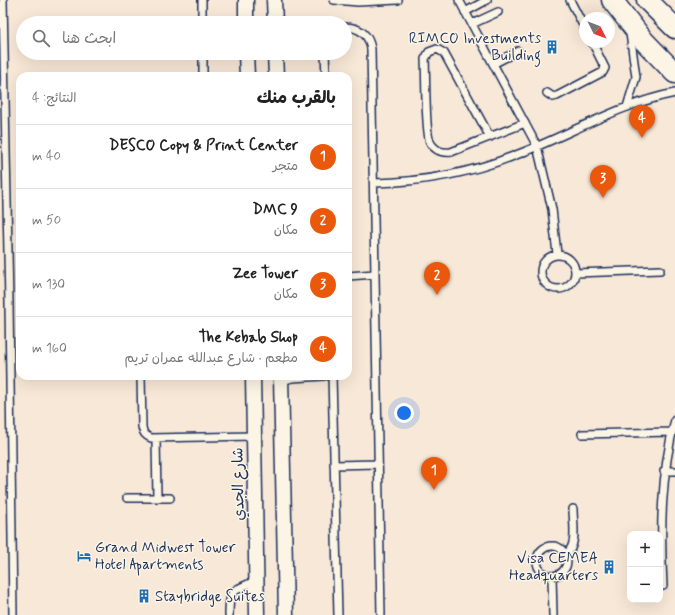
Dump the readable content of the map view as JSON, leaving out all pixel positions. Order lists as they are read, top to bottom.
{
  "streets": {
    "street": ["شارع الجدي"]
  },
  "places": {
    "building": ["RIMCO Investments Building", "Visa CEMEA Headquarters", "Staybridge Suites"],
    "hotel": ["Grand Midwest Tower Hotel Apartments"]
  },
  "north": "bottom right",
  "page": {
    "search": "ابحث هنا",
    "heading": ["بالقرب منك", "النتائج: 4"],
    "pins": [
      "4",
      "3",
      "2",
      "1"
    ],
    "list": [
      {
        "mark": "1",
        "name": "DESCO Copy & Print Center",
        "note": "متجر",
        "value": "40 m"
      },
      {
        "mark": "2",
        "name": "DMC 9",
        "note": "مكان",
        "value": "50 m"
      },
      {
        "mark": "3",
        "name": "Zee Tower",
        "note": "مكان",
        "value": "130 m"
      },
      {
        "mark": "4",
        "name": "The Kebab Shop",
        "note": "مطعم · شارع عبدالله عمران تريم",
        "value": "160 m"
      }
    ],
    "map_buttons": ["+", "−"]
  }
}
